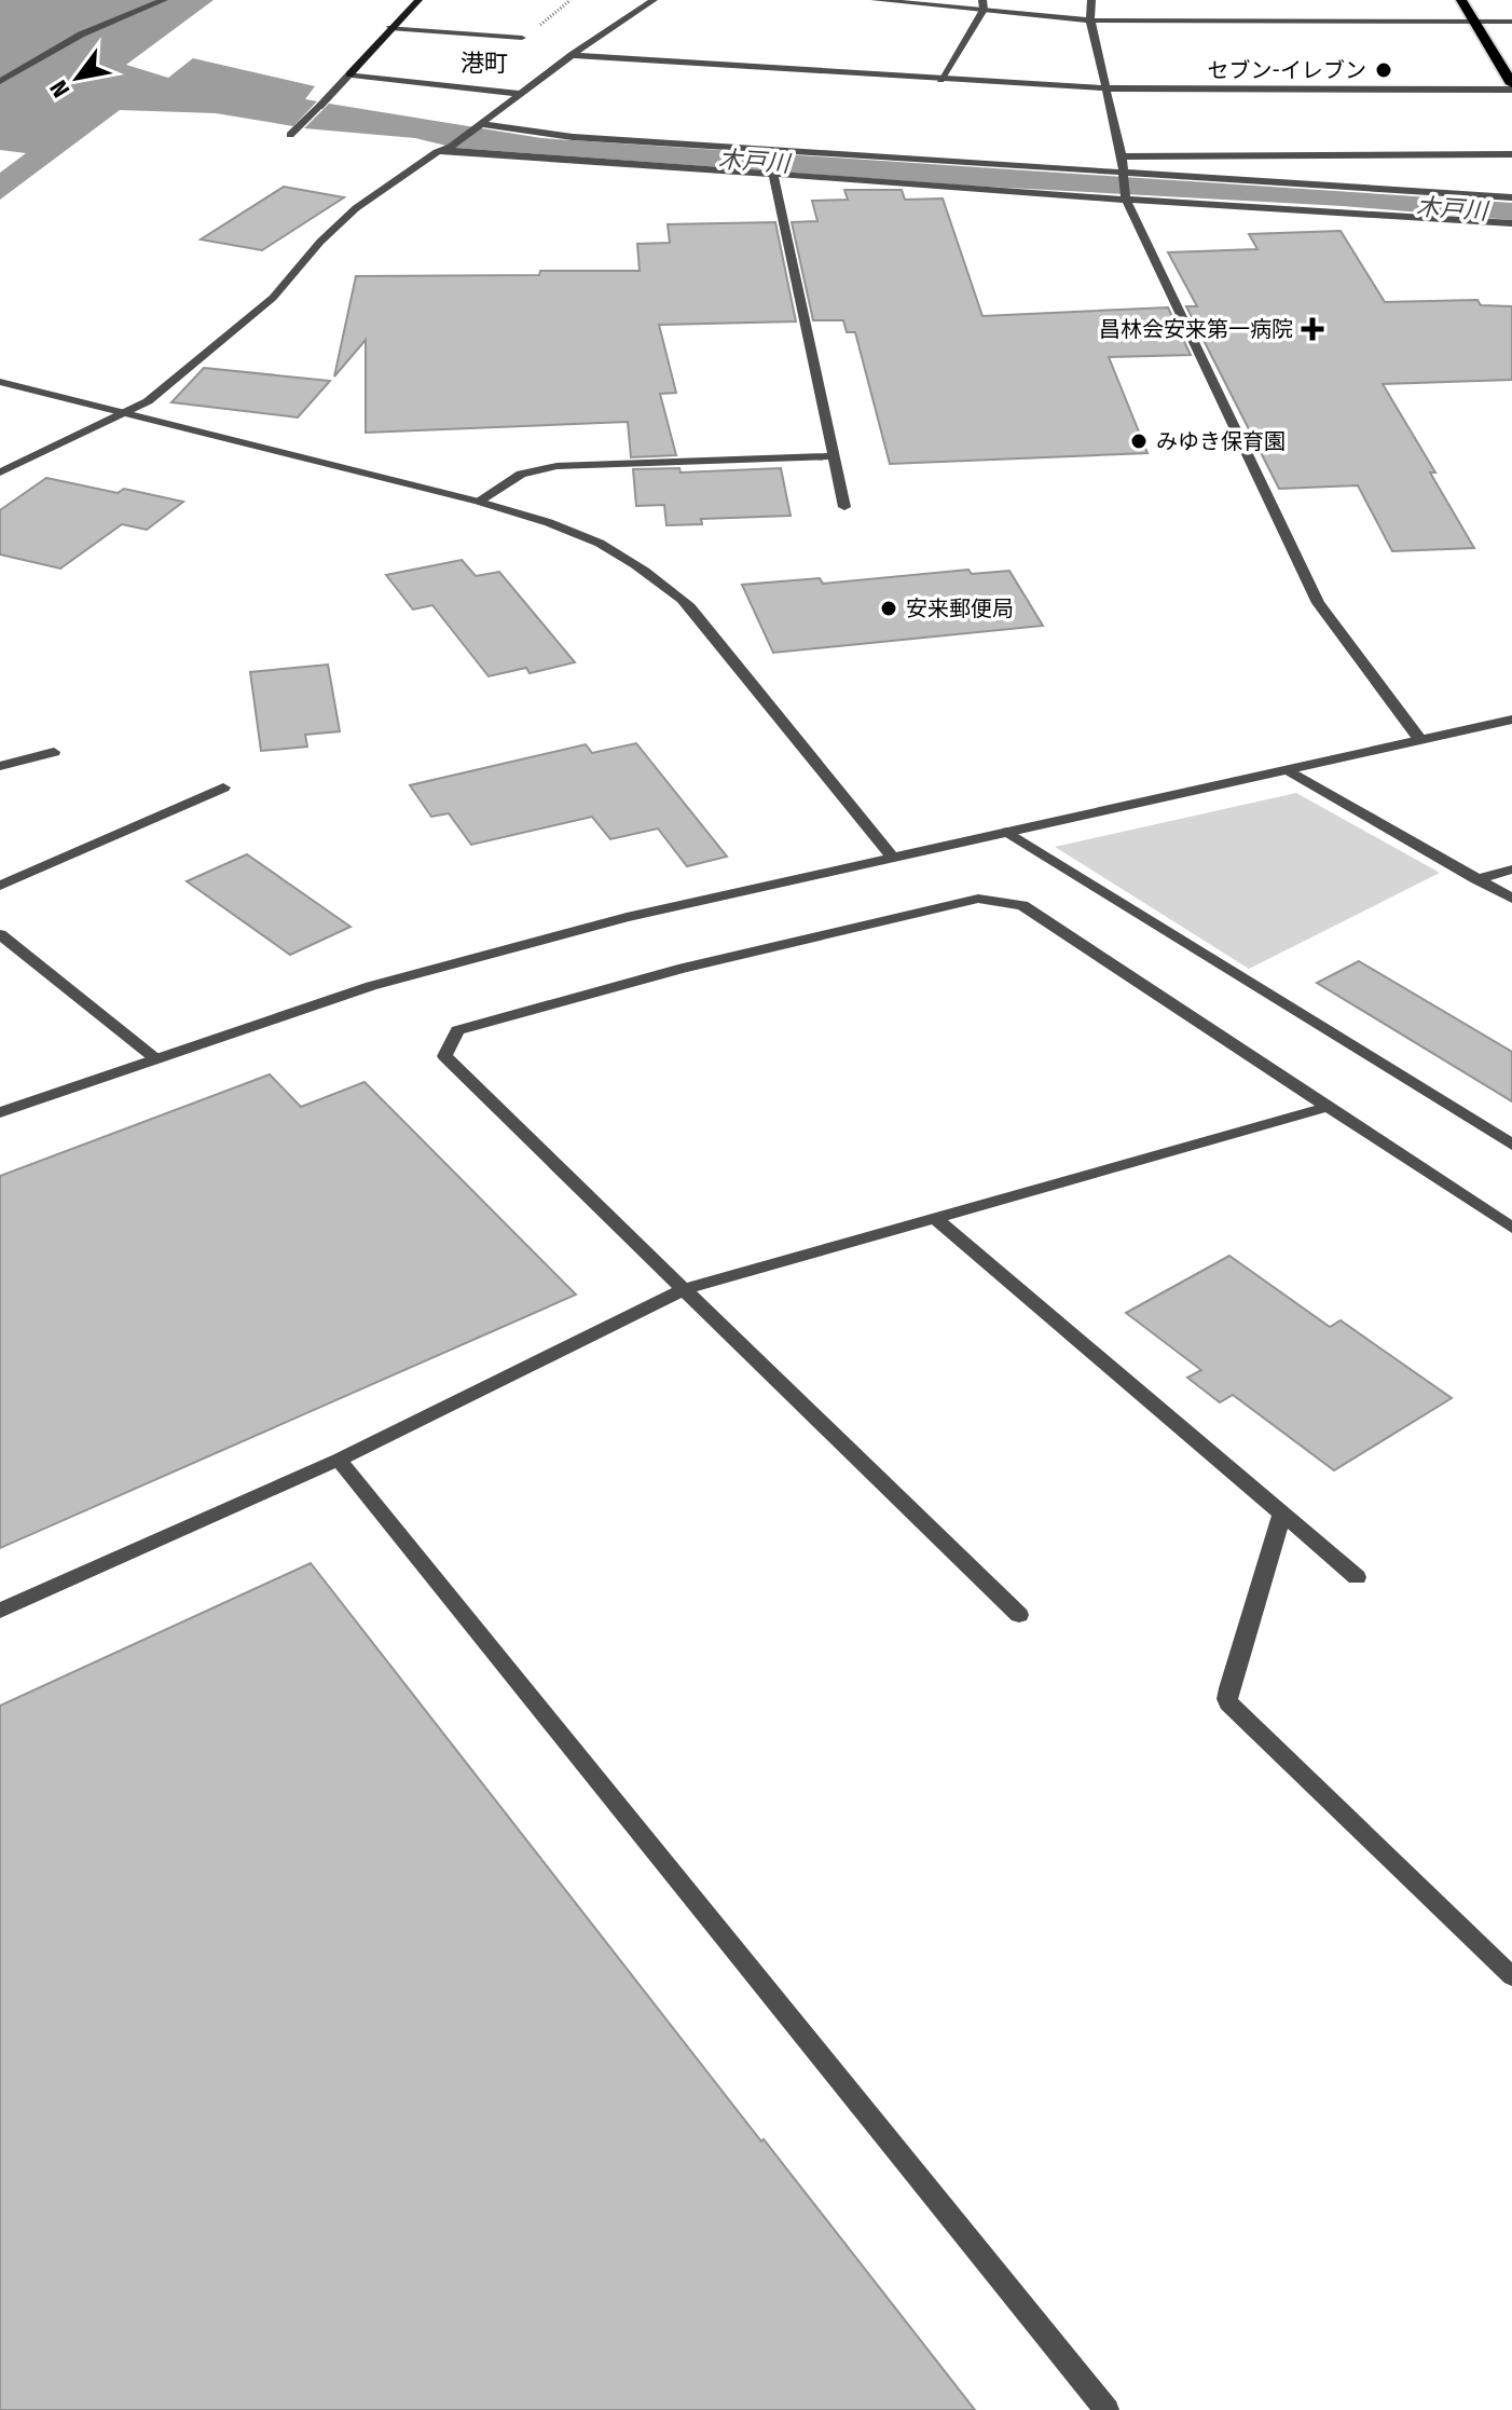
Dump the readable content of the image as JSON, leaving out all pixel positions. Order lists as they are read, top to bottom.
{
  "districts": ["港町"],
  "water": ["木戸川"],
  "places": {
    "other": ["セブン-イレブン", "みゆき保育園", "安来郵便局"],
    "health": ["昌林会安来第一病院"]
  },
  "north": "bottom left"
}
